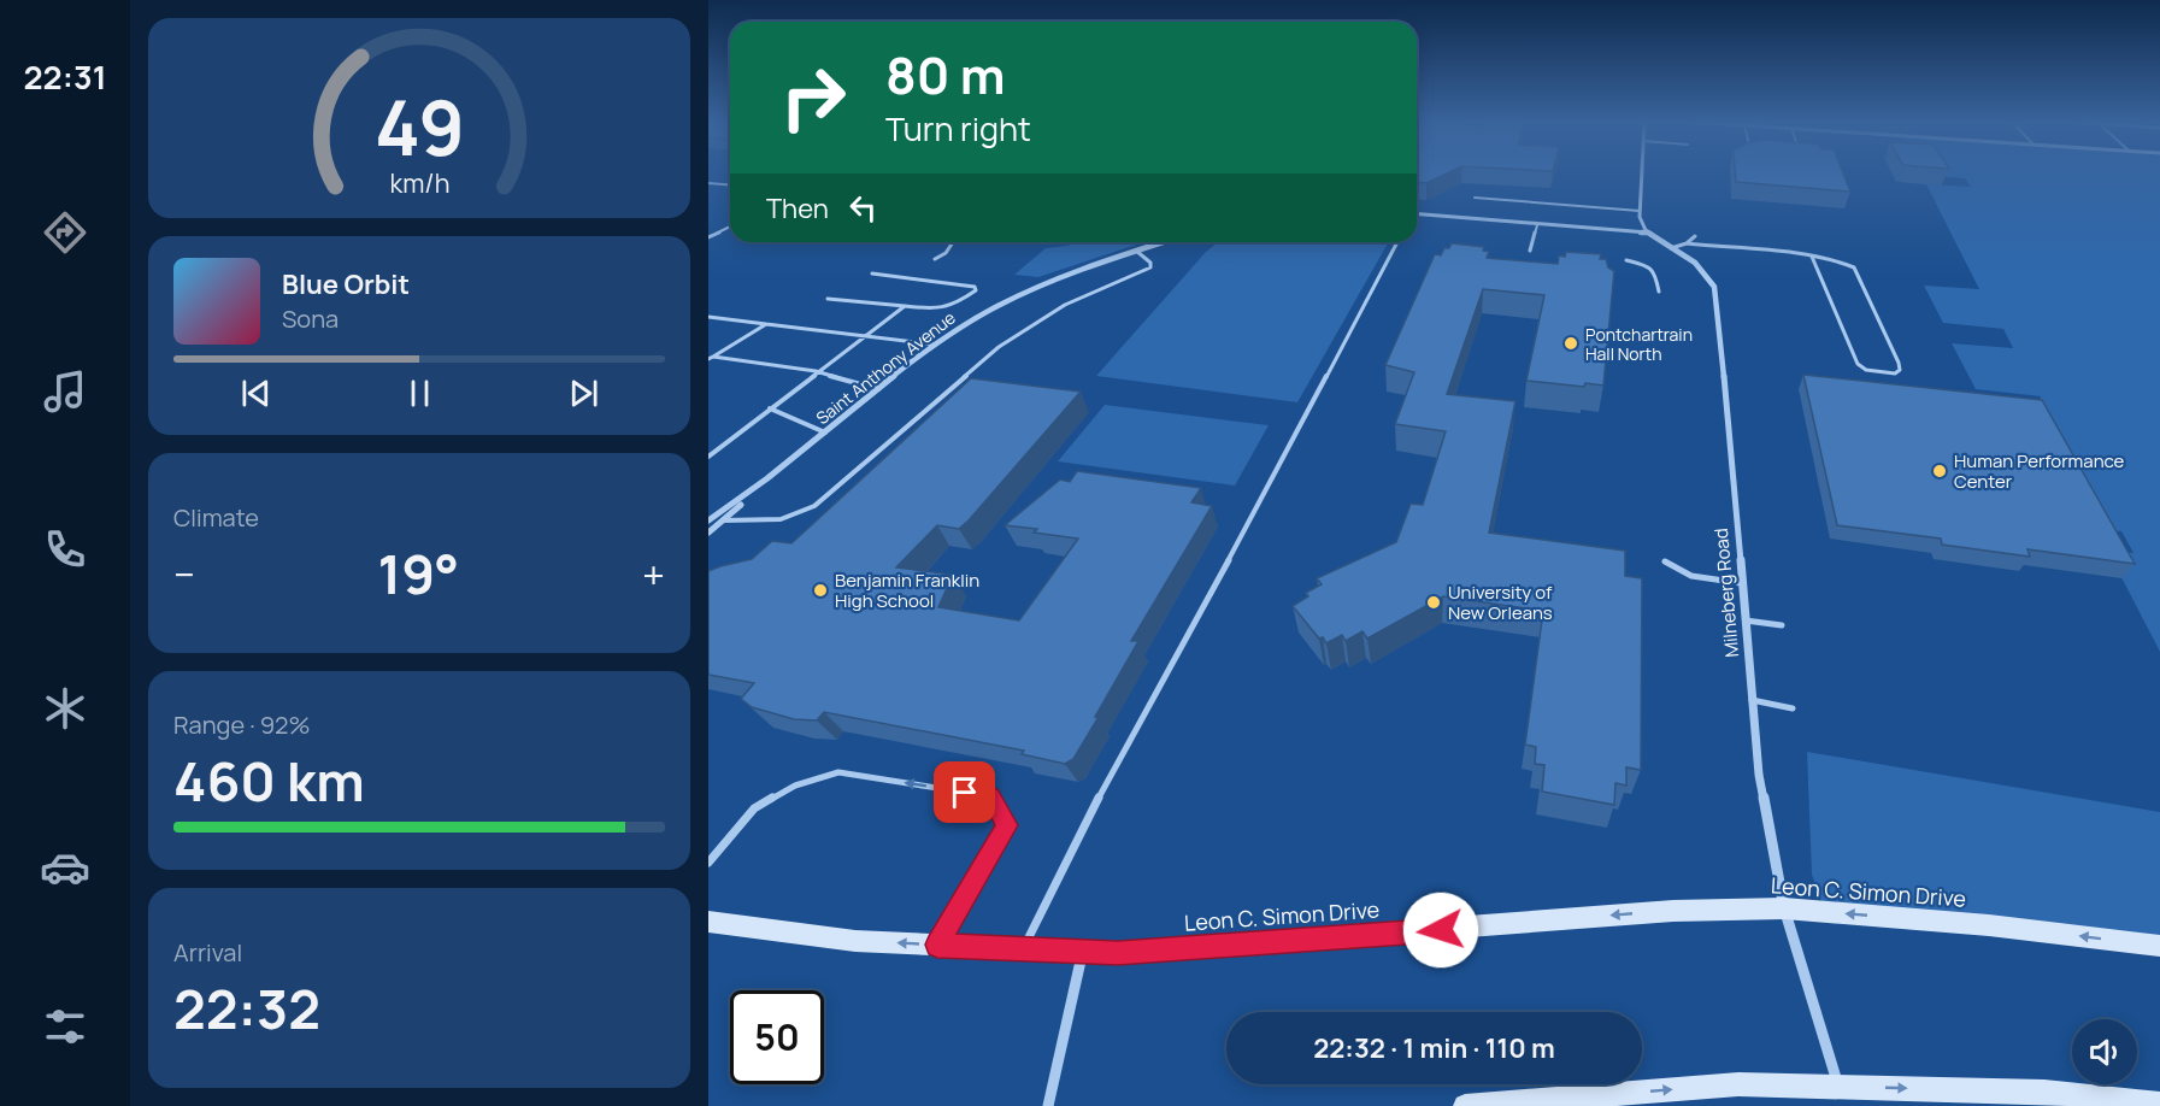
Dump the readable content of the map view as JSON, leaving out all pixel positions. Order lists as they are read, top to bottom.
{
  "streets": {
    "main road": ["Leon C. Simon Drive"],
    "street": ["Saint Anthony Avenue", "Milneberg Road"]
  },
  "crossings": [
    ["Milneberg Road", "Leon C. Simon Drive"]
  ],
  "one_way": ["Leon C. Simon Drive"],
  "places": [
    "Pontchartrain Hall North",
    "Human Performance Center",
    "Benjamin Franklin High School",
    "University of New Orleans"
  ],
  "page": {
    "tabs": "22:31",
    "turn": ["80 m", "Turn right"],
    "then": "Then",
    "song": ["Blue Orbit", "Sona"],
    "tile": [
      "Climate",
      ["Range · 92%", "460 km"],
      ["Arrival", "22:32"]
    ],
    "heat": ["−", "19°", "+"],
    "limit": "50",
    "trip": "22:32 · 1 min · 110 m",
    "gauge": ["49", "km/h"]
  }
}
